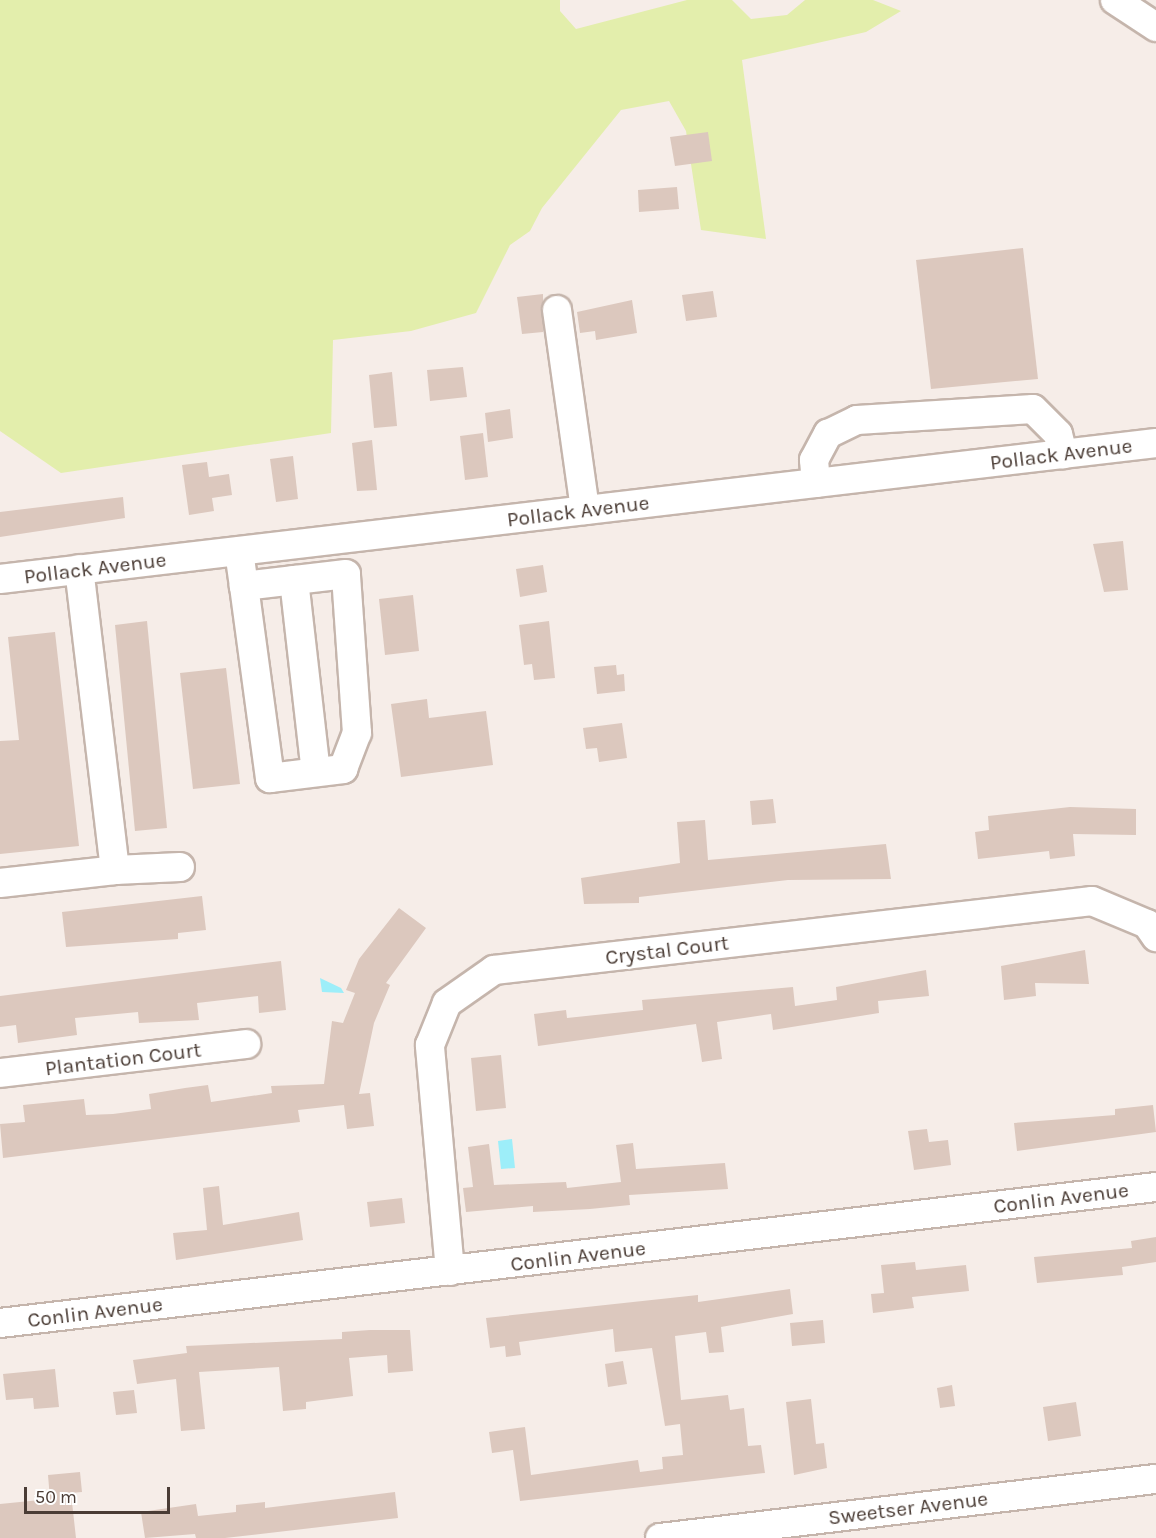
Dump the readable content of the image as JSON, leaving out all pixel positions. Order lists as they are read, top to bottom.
{
  "streets": {
    "street": [
      "Pollack Avenue",
      "Crystal Court",
      "Plantation Court",
      "Conlin Avenue",
      "Sweetser Avenue"
    ]
  },
  "crossings": [
    ["Crystal Court", "Conlin Avenue"]
  ],
  "scale_bar": "50 m"
}
